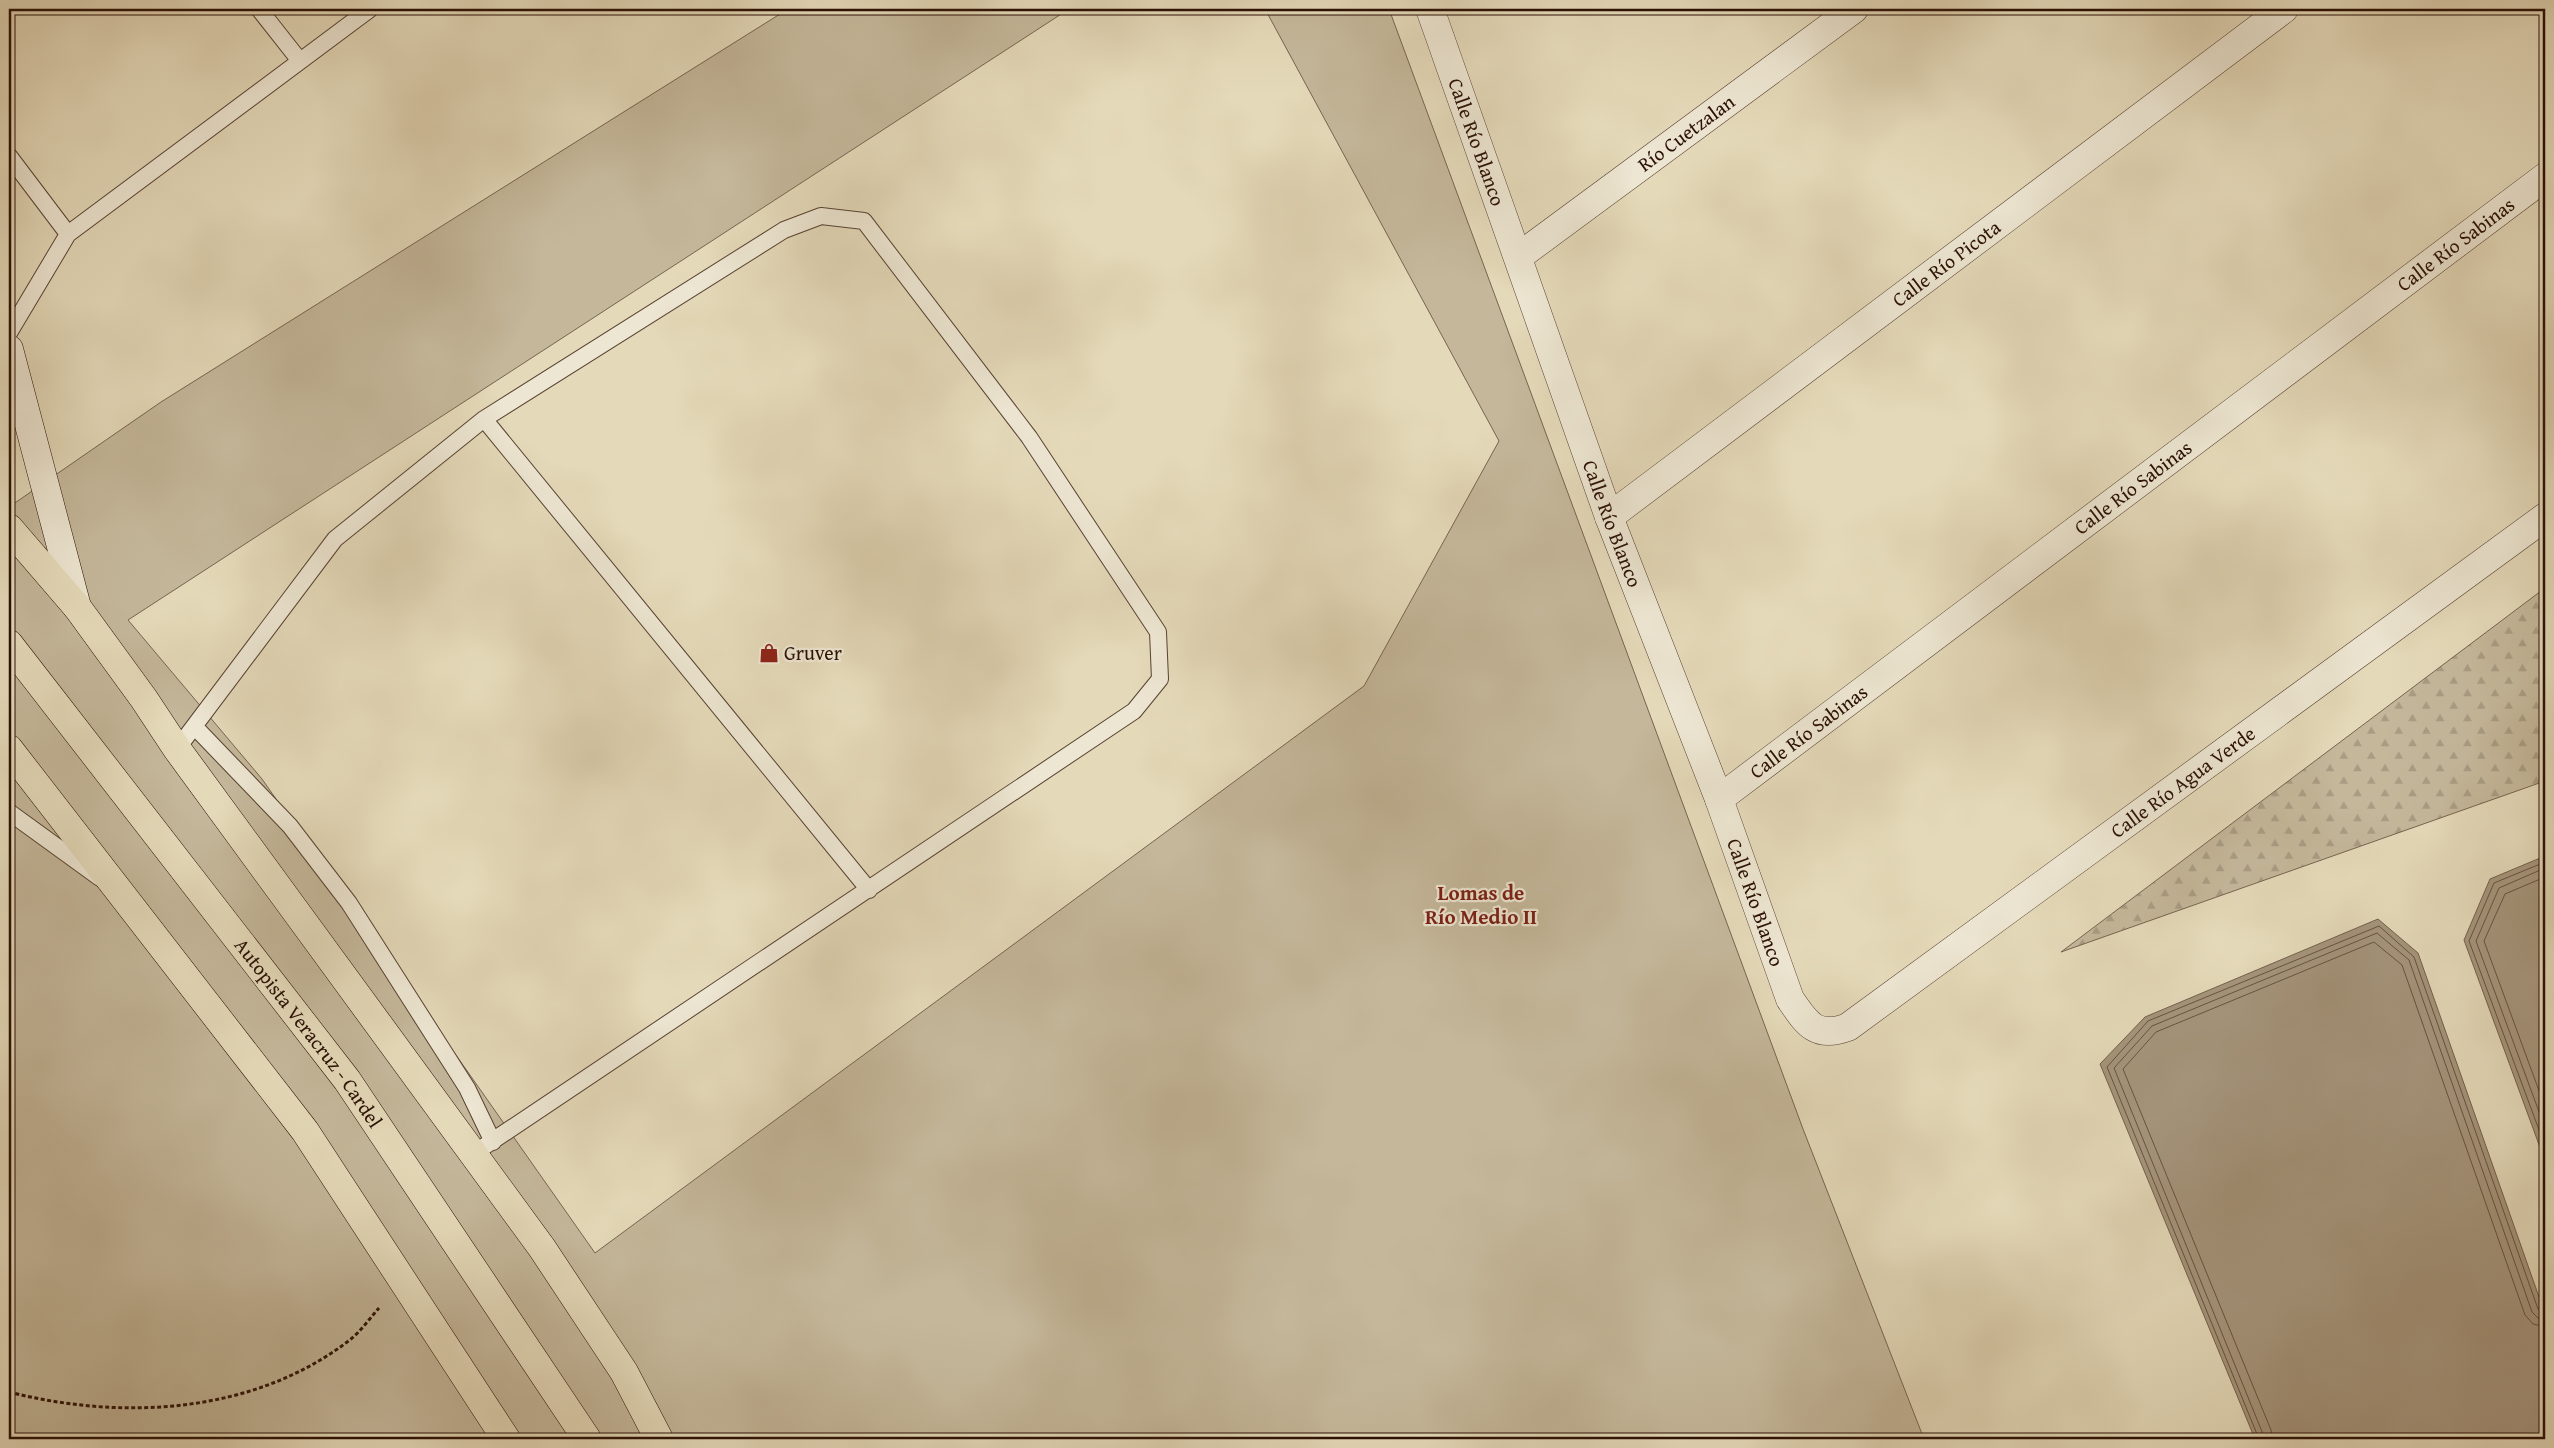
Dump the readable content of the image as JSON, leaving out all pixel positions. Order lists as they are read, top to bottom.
{
  "streets": {
    "highway": ["Autopista Veracruz - Cardel"],
    "street": [
      "Río Cuetzalan",
      "Calle Río Blanco",
      "Calle Río Sabinas",
      "Calle Río Picota",
      "Calle Río Agua Verde"
    ]
  },
  "crossings": [
    ["Río Cuetzalan", "Calle Río Blanco"],
    ["Calle Río Blanco", "Calle Río Sabinas"],
    ["Calle Río Blanco", "Calle Río Picota"],
    ["Calle Río Blanco", "Calle Río Agua Verde"]
  ],
  "districts": ["Lomas de Río Medio II"],
  "places": {
    "shop": ["Gruver"]
  }
}
